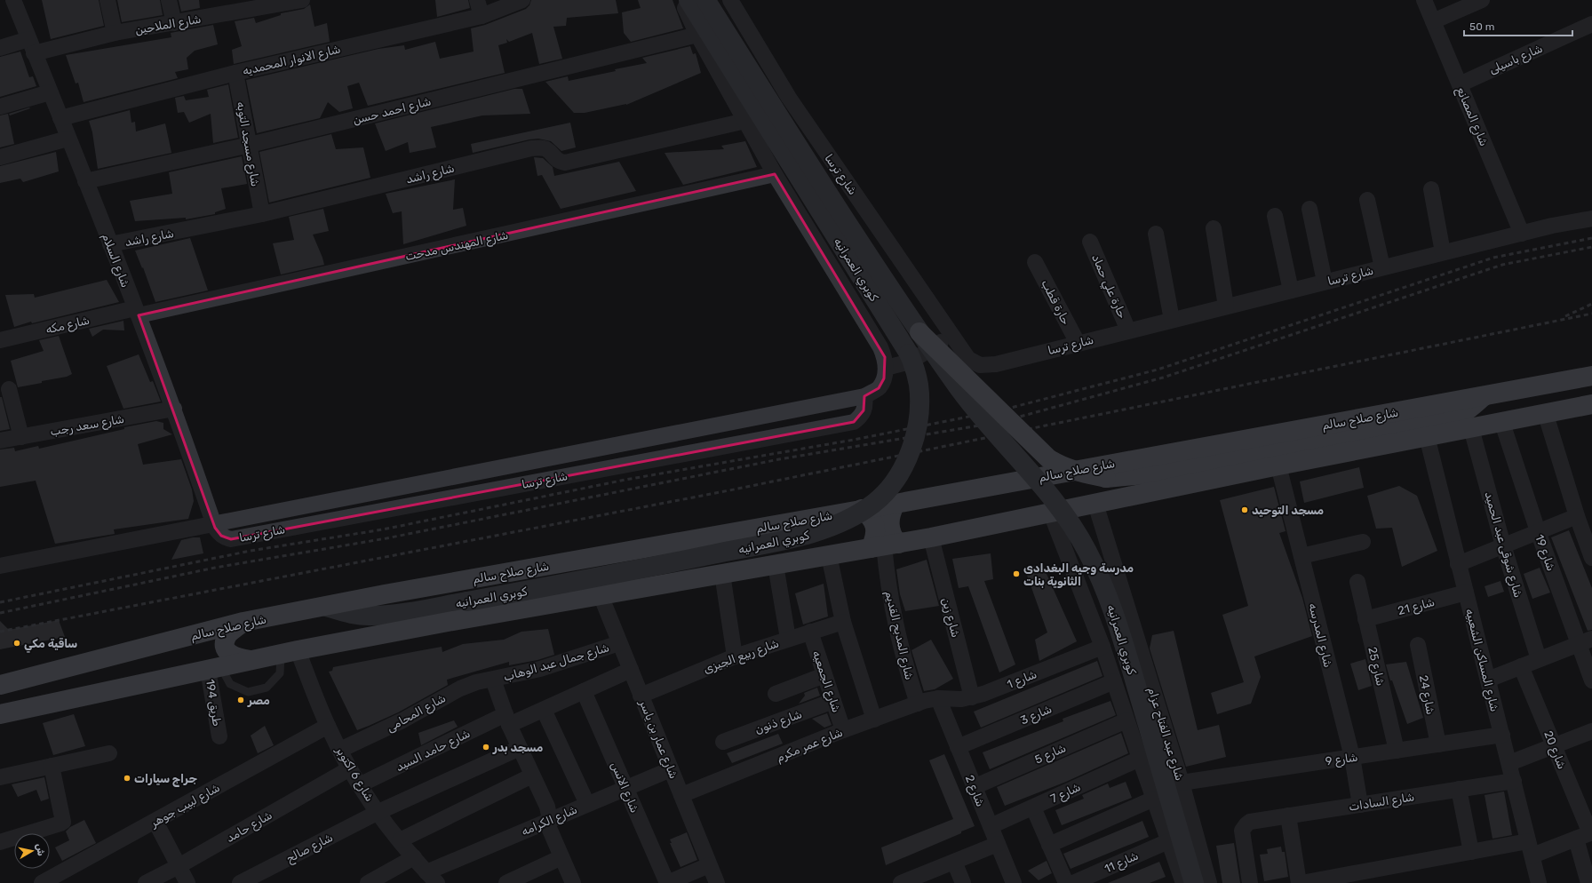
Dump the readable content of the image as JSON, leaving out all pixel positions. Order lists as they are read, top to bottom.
{
  "streets": {
    "highway": ["شارع صلاح سالم"],
    "street": [
      "شارع الملاحين",
      "شارع باسيلى",
      "شارع الانوار المحمديه",
      "شارع احمد حسن",
      "شارع المصانع",
      "شارع مسجد التوبه",
      "شارع راشد",
      "شارع ترسا",
      "شارع المهندس مدحت",
      "شارع السلام",
      "كوبري العمرانيه",
      "حارة علي حماد",
      "حارة قطب",
      "شارع مكه",
      "شارع سعد رجب",
      "شارع شوقى عبد الحميد",
      "شارع 19",
      "شارع 21",
      "شارع زين",
      "شارع المدبح القديم",
      "شارع المدرسه",
      "شارع ربيع الجيزى",
      "شارع المساكن الشعبيه",
      "شارع جمال عبد الوهاب",
      "شارع 25",
      "شارع 1",
      "شارع الجمعيه",
      "شارع 24",
      "طريق 194",
      "شارع المحامى",
      "شارع 3",
      "شارع ذنون",
      "شارع عبد الفتاح عزام",
      "شارع عمار بن ياسر",
      "شارع عمر مكرم",
      "شارع حامد السيد",
      "شارع 20",
      "شارع 5",
      "شارع 9",
      "شارع 6 اكتوبر",
      "شارع الانس",
      "شارع 2",
      "شارع 7",
      "شارع السادات",
      "شارع لبيب جوهر",
      "شارع الكرامه",
      "شارع حامد",
      "شارع صالح",
      "شارع 11"
    ]
  },
  "crossings": [
    ["شارع الملاحين", "شارع السلام"],
    ["شارع باسيلى", "شارع المصانع"],
    ["شارع الانوار المحمديه", "شارع مسجد التوبه"],
    ["شارع الانوار المحمديه", "شارع السلام"],
    ["شارع احمد حسن", "شارع مسجد التوبه"],
    ["شارع احمد حسن", "شارع ترسا"],
    ["شارع احمد حسن", "شارع السلام"],
    ["شارع المصانع", "شارع ترسا"],
    ["شارع مسجد التوبه", "شارع راشد"],
    ["شارع راشد", "شارع ترسا"],
    ["شارع راشد", "شارع السلام"],
    ["شارع ترسا", "شارع المهندس مدحت"],
    ["شارع ترسا", "شارع السلام"],
    ["شارع ترسا", "حارة علي حماد"],
    ["شارع ترسا", "حارة قطب"],
    ["شارع المهندس مدحت", "شارع السلام"],
    ["شارع المهندس مدحت", "شارع مكه"],
    ["شارع السلام", "شارع مكه"],
    ["شارع السلام", "شارع سعد رجب"],
    ["كوبري العمرانيه", "شارع صلاح سالم"],
    ["شارع 21", "شارع المساكن الشعبيه"],
    ["شارع 21", "شارع 25"],
    ["شارع زين", "شارع 1"],
    ["شارع المدبح القديم", "شارع عمر مكرم"],
    ["شارع المدرسه", "شارع 9"],
    ["شارع المدرسه", "شارع السادات"],
    ["شارع ربيع الجيزى", "شارع الجمعيه"],
    ["شارع ربيع الجيزى", "شارع عمار بن ياسر"],
    ["شارع المساكن الشعبيه", "شارع 9"],
    ["شارع المساكن الشعبيه", "شارع السادات"],
    ["شارع جمال عبد الوهاب", "شارع المحامى"],
    ["شارع جمال عبد الوهاب", "شارع عمار بن ياسر"],
    ["شارع 25", "شارع 9"],
    ["شارع 1", "شارع عمر مكرم"],
    ["شارع 1", "شارع 2"],
    ["شارع الجمعيه", "شارع ذنون"],
    ["شارع الجمعيه", "شارع عمر مكرم"],
    ["شارع 24", "شارع 9"],
    ["شارع المحامى", "شارع 6 اكتوبر"],
    ["شارع 3", "شارع 2"],
    ["شارع عبد الفتاح عزام", "شارع 9"],
    ["شارع عمار بن ياسر", "شارع عمر مكرم"],
    ["شارع عمار بن ياسر", "شارع حامد السيد"],
    ["شارع عمار بن ياسر", "شارع الكرامه"],
    ["شارع عمر مكرم", "شارع 2"],
    ["شارع حامد السيد", "شارع 6 اكتوبر"],
    ["شارع حامد السيد", "شارع الانس"],
    ["شارع 5", "شارع 2"],
    ["شارع 6 اكتوبر", "شارع لبيب جوهر"],
    ["شارع 6 اكتوبر", "شارع الكرامه"],
    ["شارع 6 اكتوبر", "شارع حامد"],
    ["شارع 6 اكتوبر", "شارع صالح"],
    ["شارع الانس", "شارع الكرامه"],
    ["شارع 2", "شارع 7"]
  ],
  "places": [
    "مسجد التوحيد",
    "مدرسة وجيه البغدادى الثانوية بنات",
    "ساقية مكي",
    "مصر",
    "مسجد بدر",
    "جراج سيارات"
  ],
  "scale_bar": "50 m",
  "north": "right"
}
